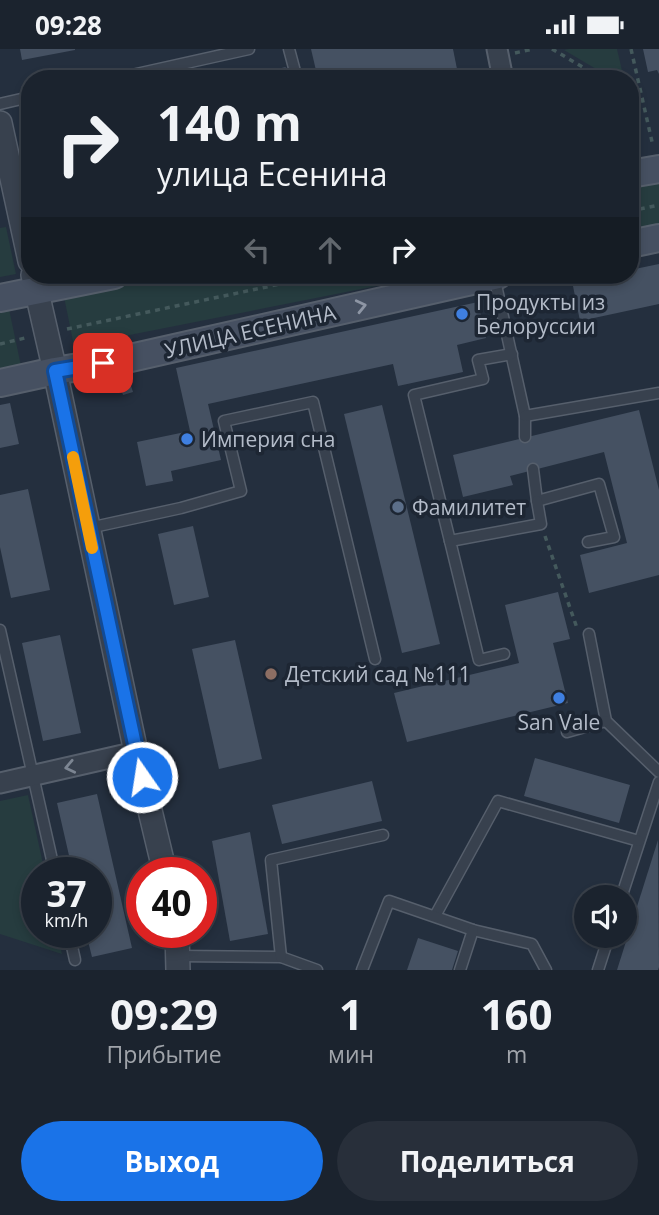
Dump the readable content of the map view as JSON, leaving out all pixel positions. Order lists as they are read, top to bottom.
{
  "streets": {
    "main road": ["УЛИЦА ЕСЕНИНА"]
  },
  "one_way": ["УЛИЦА ЕСЕНИНА"],
  "places": [
    "Продукты из Белоруссии",
    "Империя сна",
    "Фамилитет",
    "Детский сад №111",
    "San Vale"
  ],
  "page": {
    "status": "09:28",
    "turn": ["140 m", "улица Есенина"],
    "speed": "37 km/h",
    "limit": "40",
    "eta": [
      "09:29",
      "Прибытие",
      "1",
      "мин",
      "160",
      "m"
    ],
    "buttons": ["Выход", "Поделиться"]
  }
}
